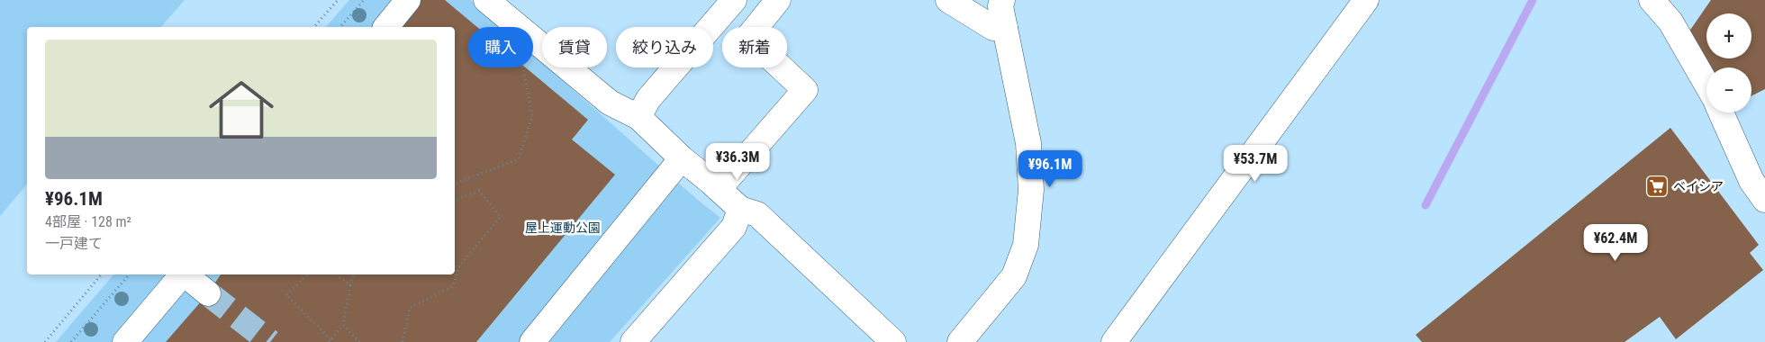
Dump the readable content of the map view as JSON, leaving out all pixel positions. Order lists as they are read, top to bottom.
{
  "parks": ["屋上運動公園"],
  "places": {
    "supermarket": ["ベイシア"]
  },
  "page": {
    "map_buttons": ["+", "−"],
    "chip": [
      "購入",
      "賃貸",
      "絞り込み",
      "新着"
    ],
    "list": [
      {
        "name": "¥96.1M",
        "note": "4部屋 · 128 m² · 一戸建て"
      }
    ],
    "price": [
      "¥36.3M",
      "¥53.7M",
      "¥96.1M",
      "¥62.4M"
    ]
  }
}
